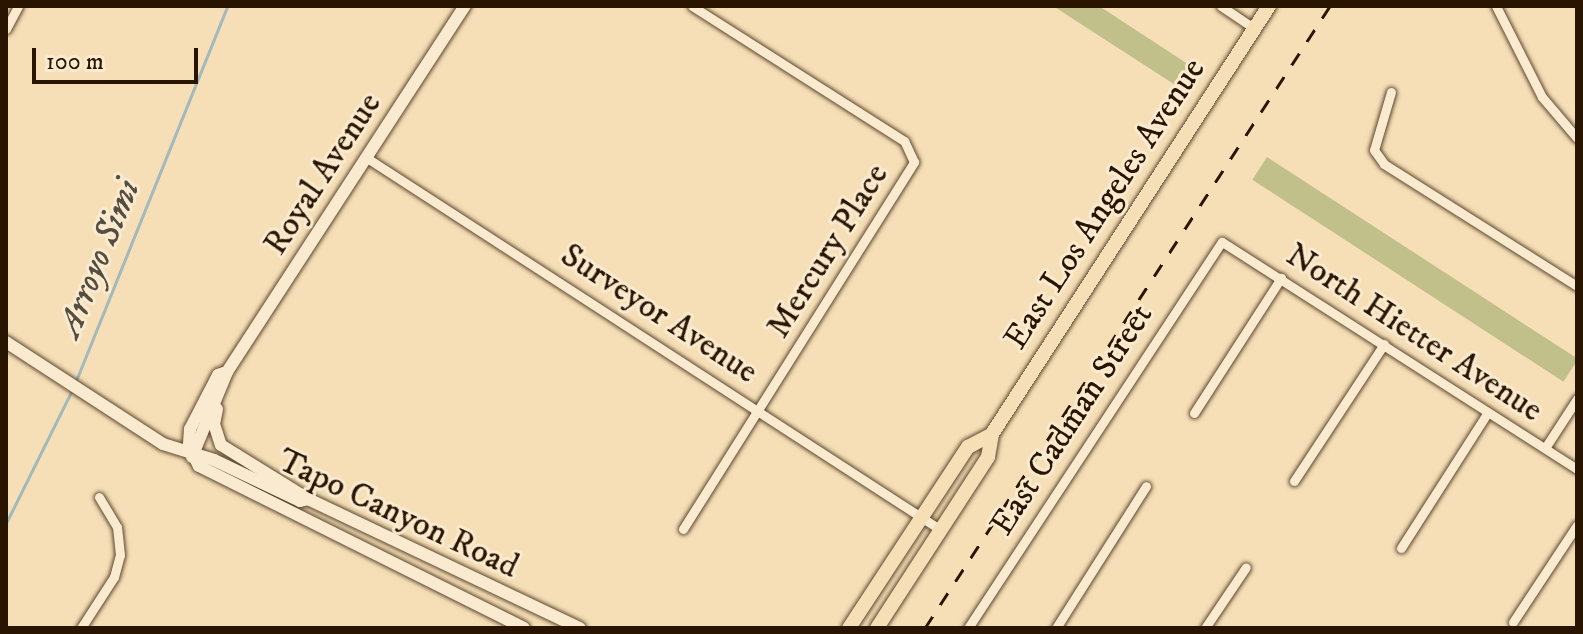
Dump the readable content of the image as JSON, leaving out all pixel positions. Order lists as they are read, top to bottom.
{
  "streets": {
    "main road": ["Royal Avenue", "East Los Angeles Avenue", "Tapo Canyon Road"],
    "street": [
      "Mercury Place",
      "Surveyor Avenue",
      "North Hietter Avenue",
      "East Cadman Street"
    ]
  },
  "crossings": [
    ["Royal Avenue", "Surveyor Avenue"],
    ["Royal Avenue", "Tapo Canyon Road"],
    ["East Los Angeles Avenue", "Surveyor Avenue"],
    ["Mercury Place", "Surveyor Avenue"],
    ["North Hietter Avenue", "East Cadman Street"]
  ],
  "water": ["Arroyo Simi"],
  "scale_bar": "100 m"
}
